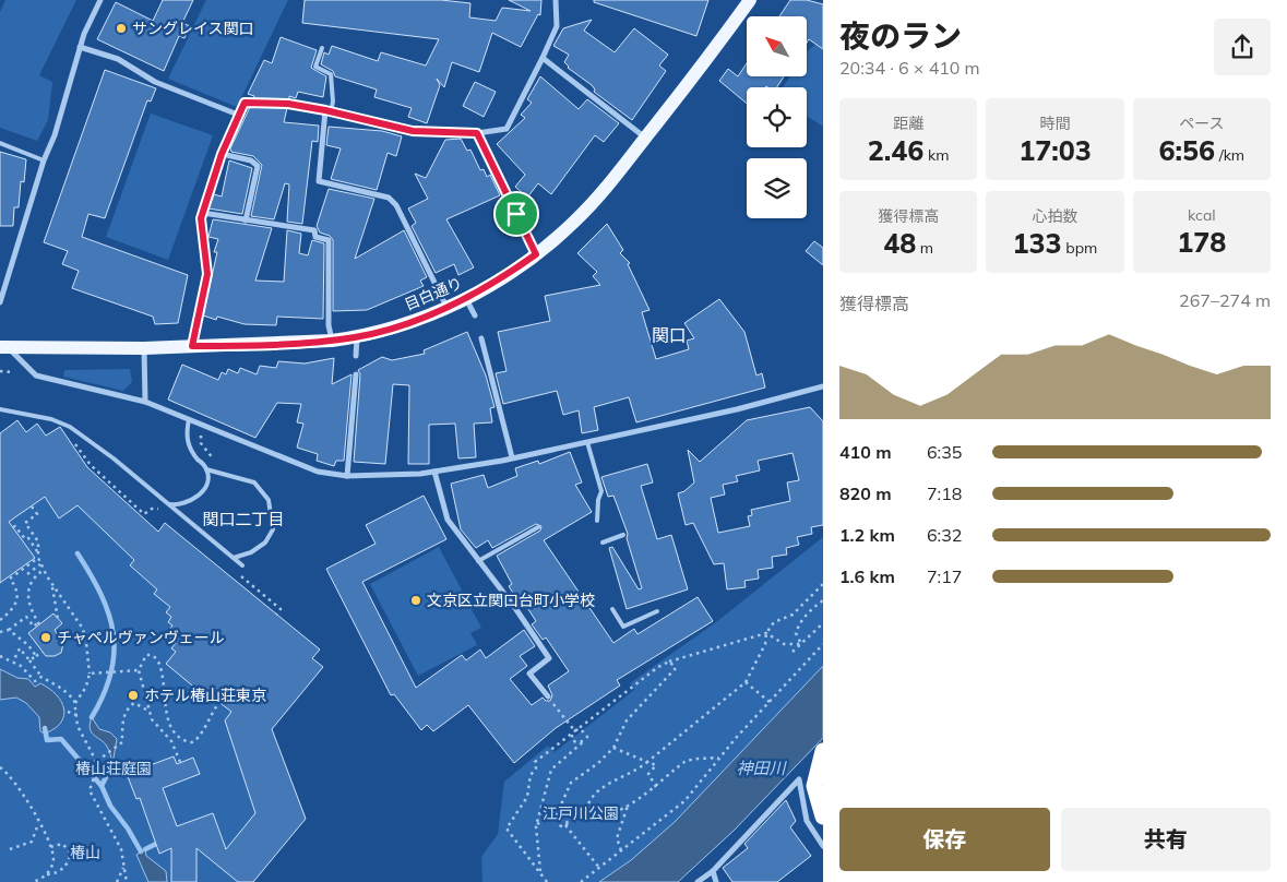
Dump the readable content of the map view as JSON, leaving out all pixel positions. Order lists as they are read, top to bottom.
{
  "streets": {
    "main road": ["目白通り"]
  },
  "districts": ["関口", "関口二丁目"],
  "water": ["神田川"],
  "parks": ["椿山荘庭園", "江戸川公園", "椿山"],
  "places": [
    "サングレイス関口",
    "文京区立関口台町小学校",
    "チャペルヴァンヴェール",
    "ホテル椿山荘東京"
  ],
  "north": "top left",
  "page": {
    "heading": ["夜のラン", "20:34 · 6 × 410 m"],
    "stats": [
      ["距離", "2.46 km"],
      ["時間", "17:03"],
      ["ペース", "6:56 /km"],
      ["獲得標高", "48 m"],
      ["心拍数", "133 bpm"],
      ["kcal", "178"]
    ],
    "chart": ["獲得標高", "267–274 m"],
    "list": [
      {
        "name": "410 m",
        "note": "6:35"
      },
      {
        "name": "820 m",
        "note": "7:18"
      },
      {
        "name": "1.2 km",
        "note": "6:32"
      },
      {
        "name": "1.6 km",
        "note": "7:17"
      }
    ],
    "buttons": ["保存", "共有"]
  }
}
